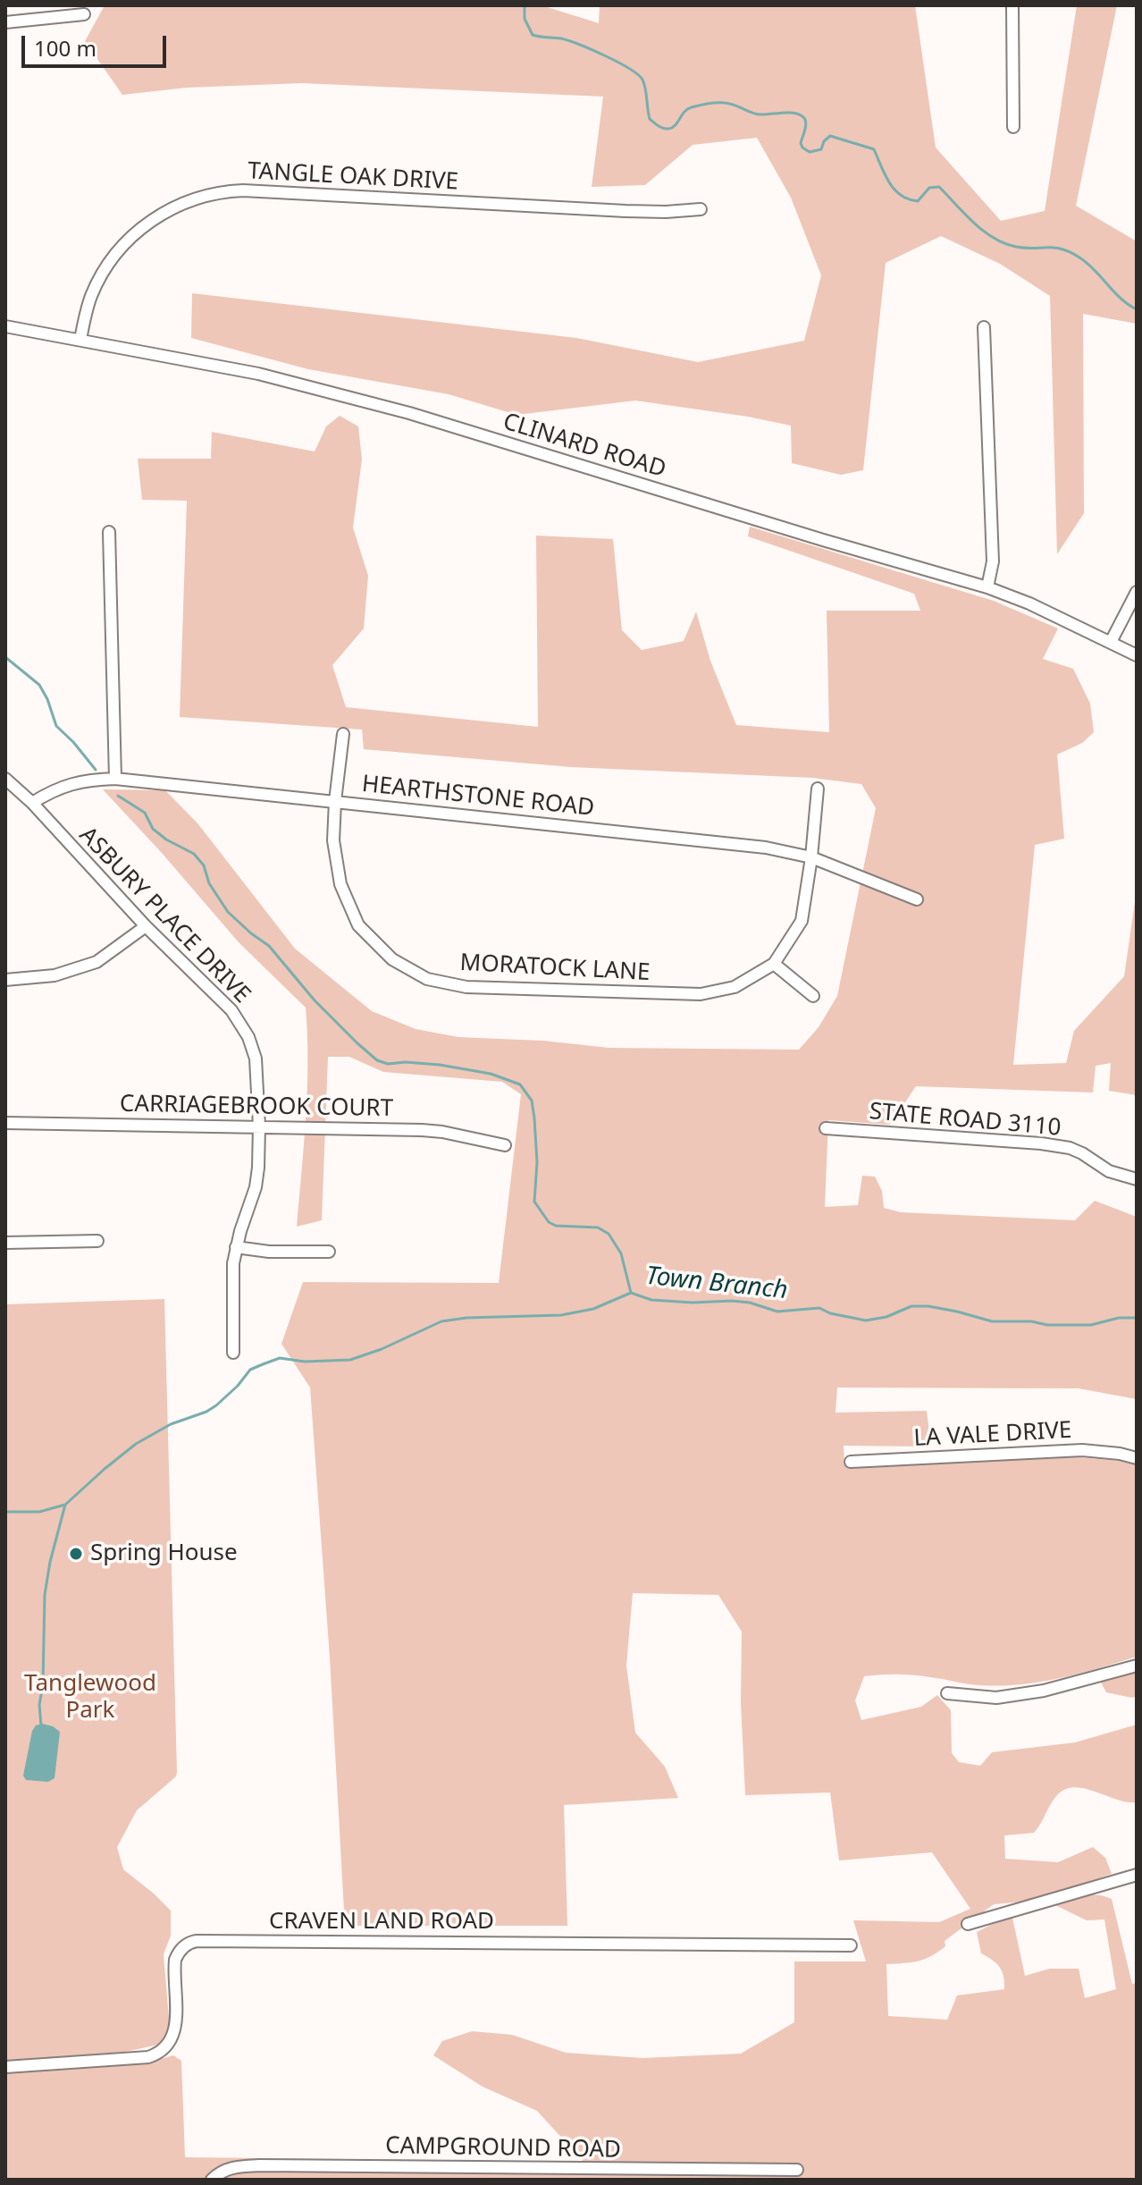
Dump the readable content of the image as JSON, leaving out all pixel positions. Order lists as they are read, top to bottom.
{
  "streets": {
    "street": [
      "TANGLE OAK DRIVE",
      "CLINARD ROAD",
      "HEARTHSTONE ROAD",
      "ASBURY PLACE DRIVE",
      "MORATOCK LANE",
      "CARRIAGEBROOK COURT",
      "STATE ROAD 3110",
      "LA VALE DRIVE",
      "CRAVEN LAND ROAD",
      "CAMPGROUND ROAD"
    ]
  },
  "crossings": [
    ["TANGLE OAK DRIVE", "CLINARD ROAD"],
    ["HEARTHSTONE ROAD", "ASBURY PLACE DRIVE"],
    ["HEARTHSTONE ROAD", "MORATOCK LANE"],
    ["ASBURY PLACE DRIVE", "CARRIAGEBROOK COURT"]
  ],
  "water": ["Town Branch"],
  "parks": ["Tanglewood Park"],
  "places": ["Spring House"],
  "scale_bar": "100 m"
}
